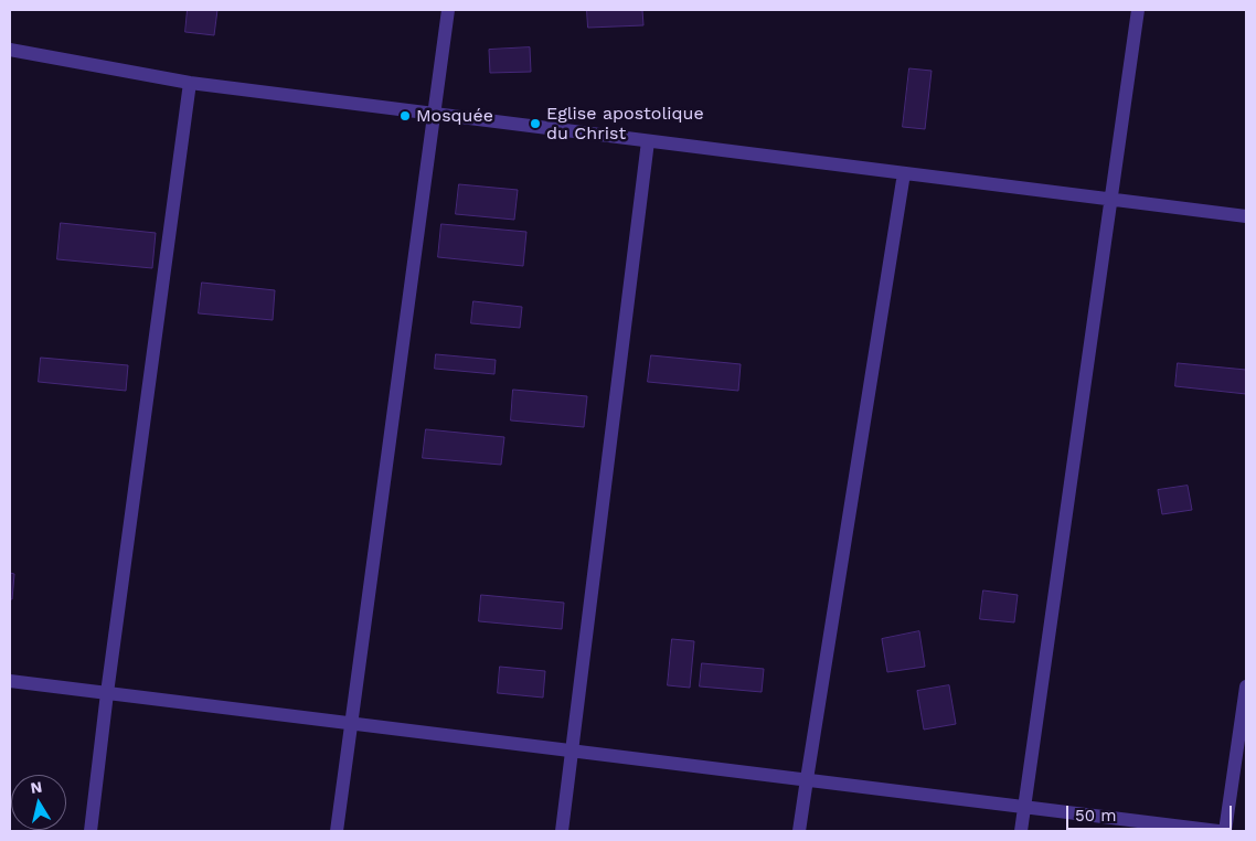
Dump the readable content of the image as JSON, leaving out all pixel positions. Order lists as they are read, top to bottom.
{
  "places": ["Mosquée", "Eglise apostolique du Christ"],
  "scale_bar": "50 m",
  "north": "top"
}
